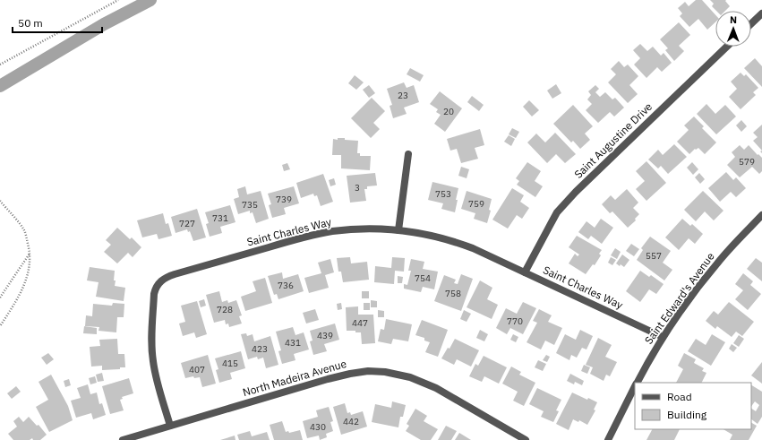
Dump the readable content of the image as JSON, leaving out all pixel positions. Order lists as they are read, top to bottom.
{
  "streets": {
    "street": [
      "Saint Augustine Drive",
      "Saint Charles Way",
      "Saint Edward's Avenue",
      "North Madeira Avenue"
    ]
  },
  "crossings": [
    ["Saint Augustine Drive", "Saint Charles Way"],
    ["Saint Charles Way", "Saint Edward's Avenue"],
    ["Saint Charles Way", "North Madeira Avenue"]
  ],
  "house_numbers": [
    "23",
    "20",
    "579",
    "3",
    "753",
    "739",
    "759",
    "735",
    "731",
    "727",
    "557",
    "754",
    "736",
    "758",
    "728",
    "770",
    "447",
    "439",
    "431",
    "423",
    "415",
    "407",
    "442",
    "430"
  ],
  "legend": ["Road", "Building"],
  "scale_bar": "50 m",
  "north": "top"
}
